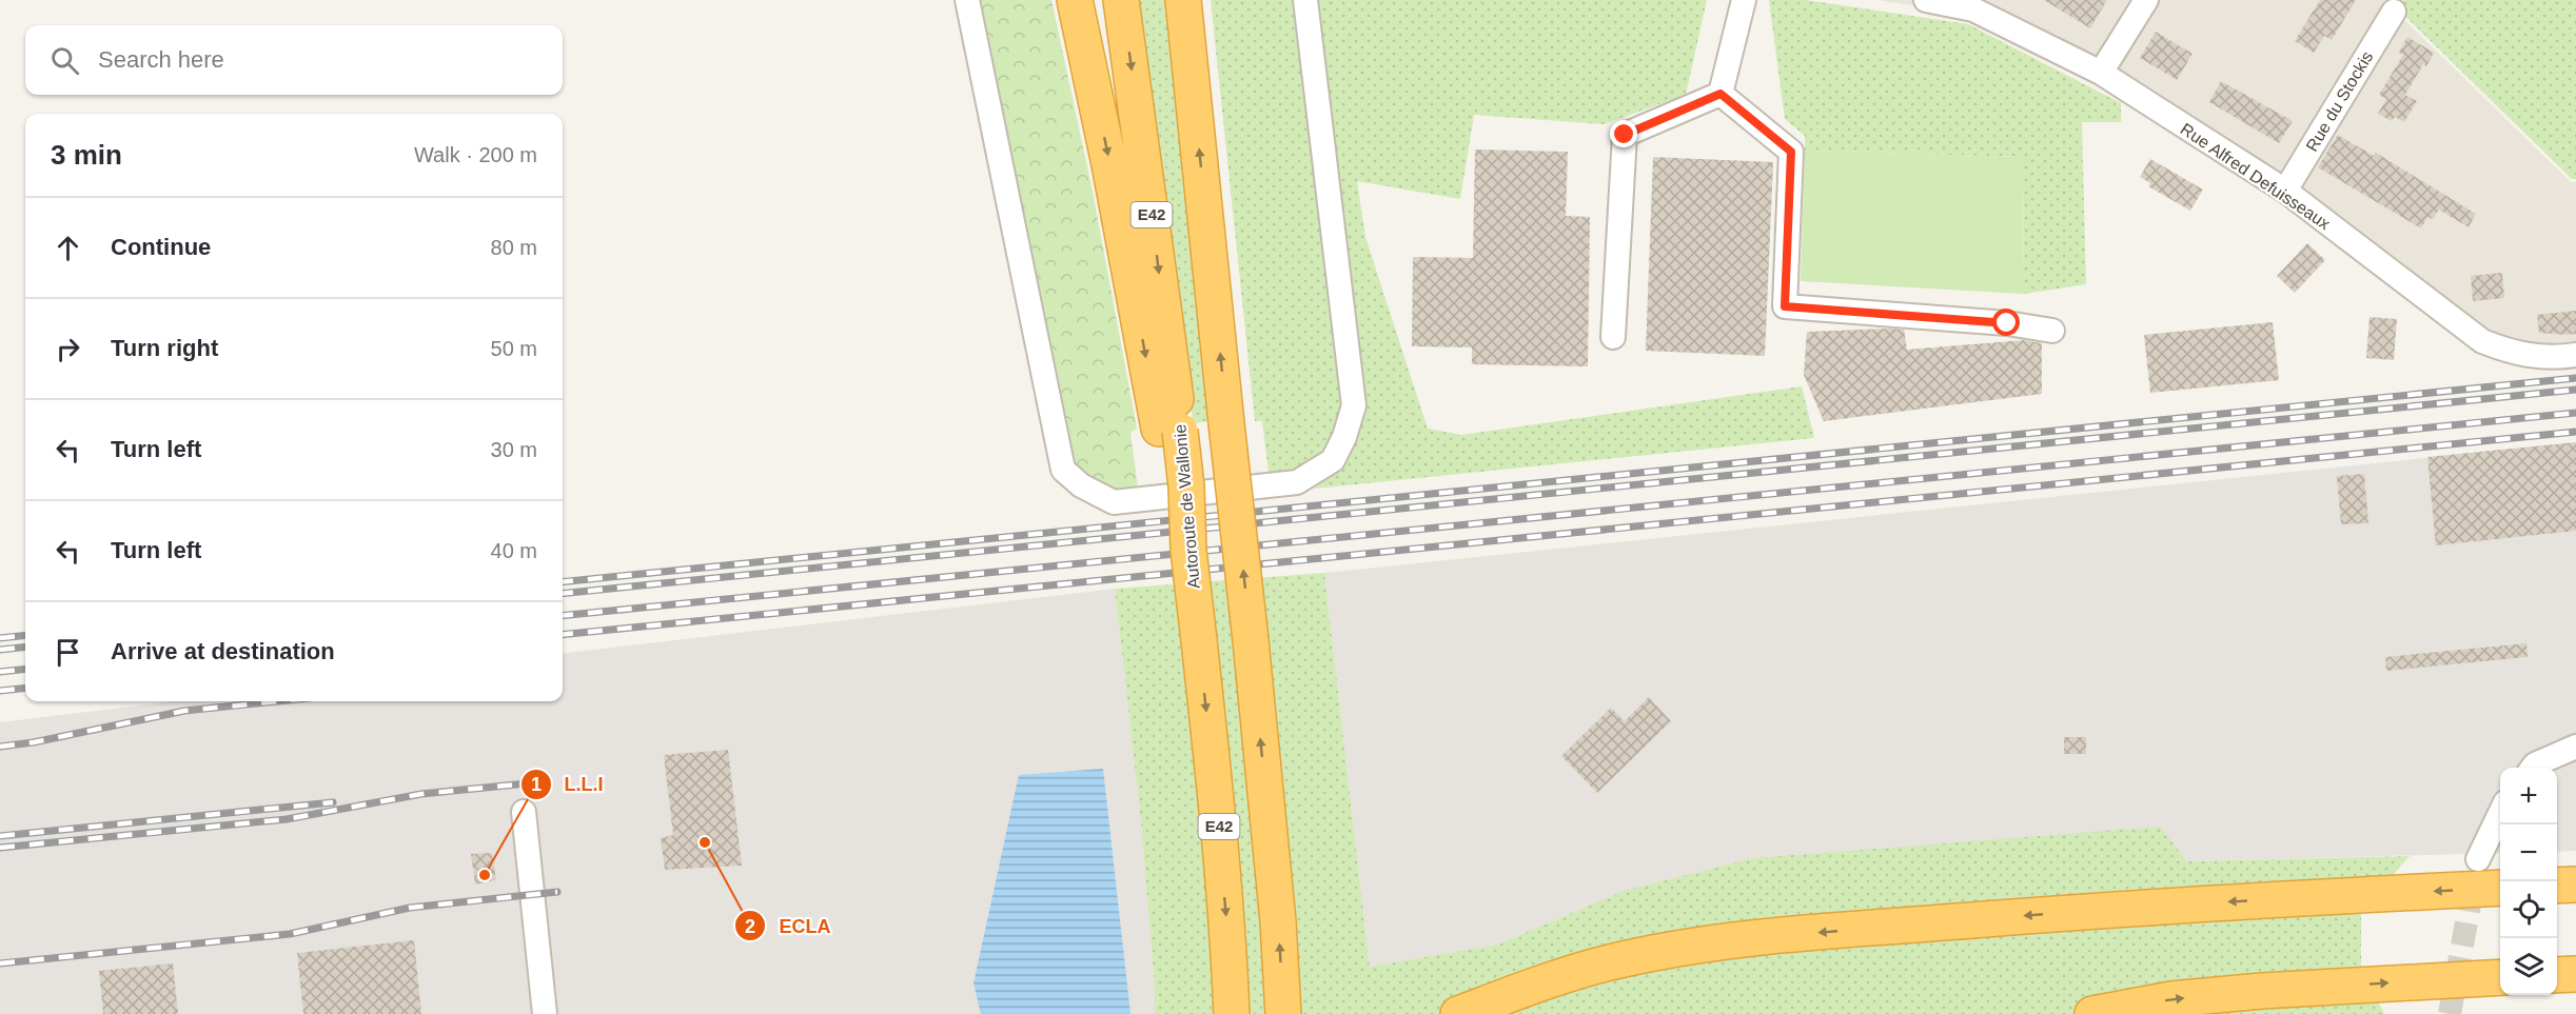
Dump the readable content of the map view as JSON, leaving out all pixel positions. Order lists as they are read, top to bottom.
{
  "streets": {
    "highway": ["E42", "Autoroute de Wallonie"],
    "street": ["Rue du Stockis", "Rue Alfred Defuisseaux"]
  },
  "crossings": [
    ["Rue du Stockis", "Rue Alfred Defuisseaux"]
  ],
  "places": ["ECLA", "L.L.I"],
  "page": {
    "search": "Search here",
    "heading": ["3 min", "Walk · 200 m"],
    "list": [
      ["Continue", "80 m"],
      ["Turn right", "50 m"],
      ["Turn left", "30 m"],
      ["Turn left", "40 m"],
      "Arrive at destination"
    ],
    "map_buttons": ["+", "−"]
  }
}
